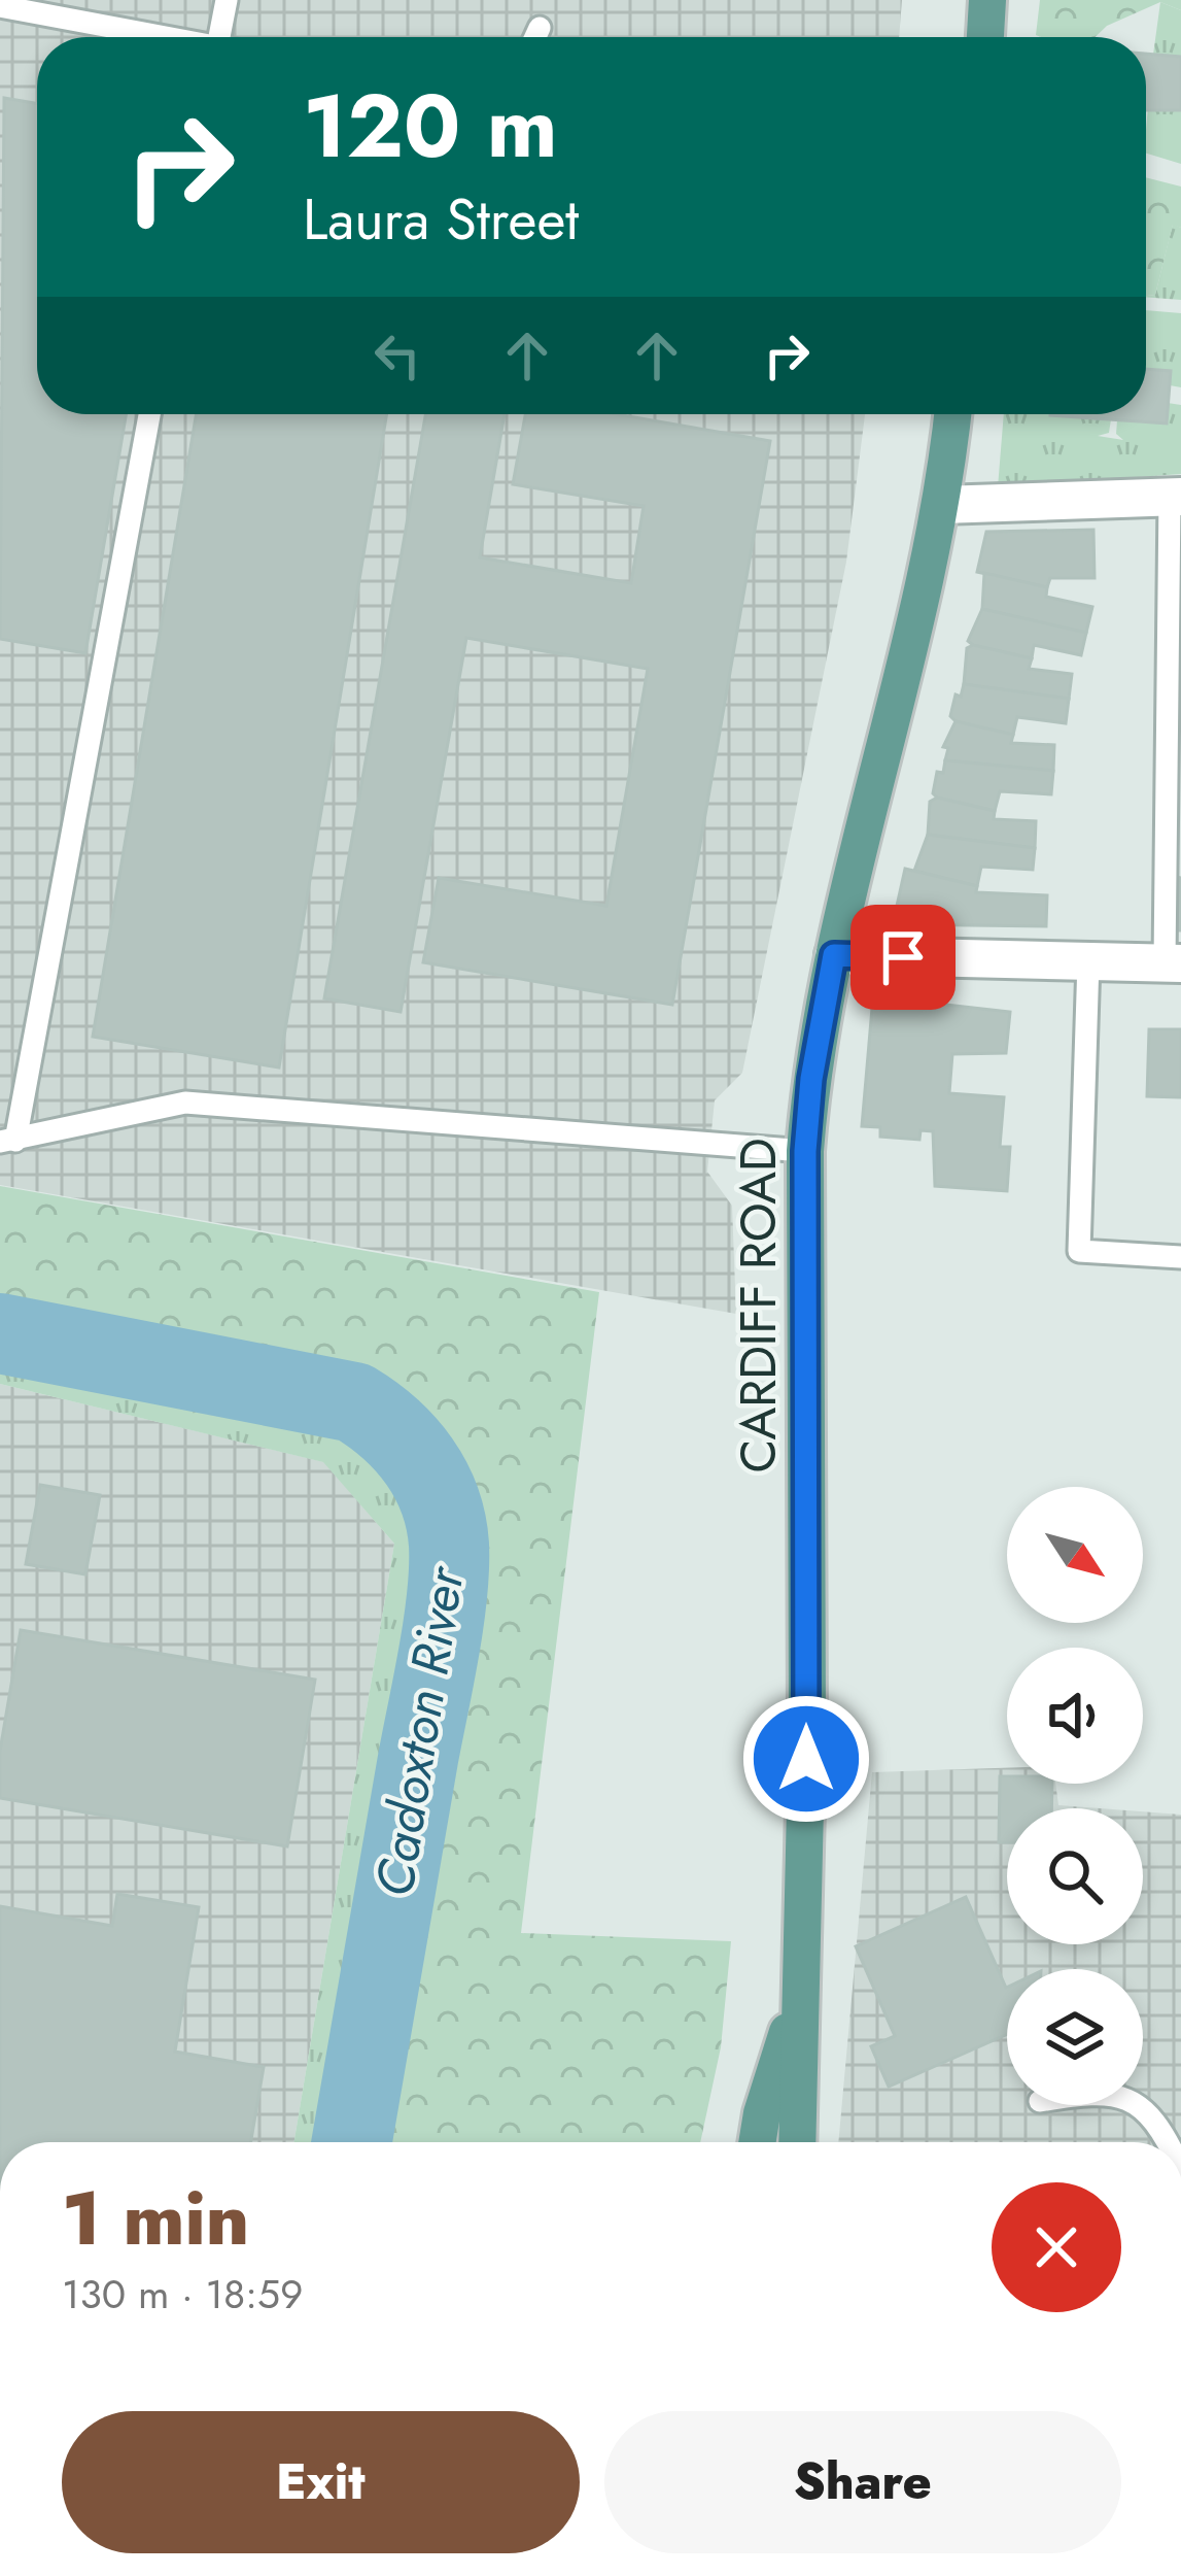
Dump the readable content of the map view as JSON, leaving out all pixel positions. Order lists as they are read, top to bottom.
{
  "streets": {
    "main road": ["CARDIFF ROAD"]
  },
  "water": ["Cadoxton River"],
  "north": "bottom right",
  "page": {
    "turn": ["120 m", "Laura Street"],
    "heading": ["1 min", "130 m · 18:59"],
    "buttons": ["Exit", "Share"]
  }
}
